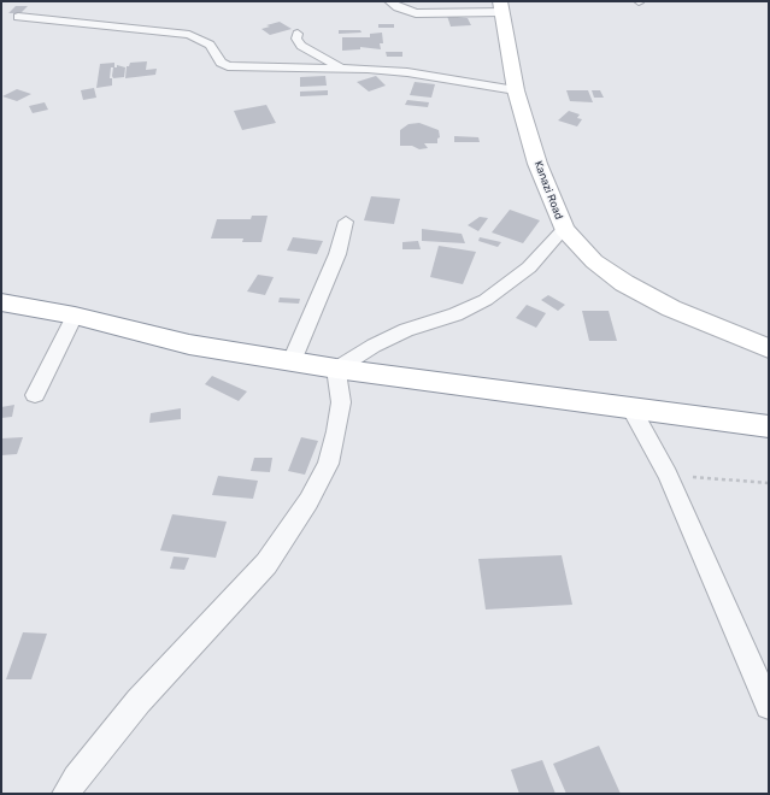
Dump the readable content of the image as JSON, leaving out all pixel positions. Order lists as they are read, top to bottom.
{
  "streets": {
    "main road": ["Kanazi Road"]
  }
}
